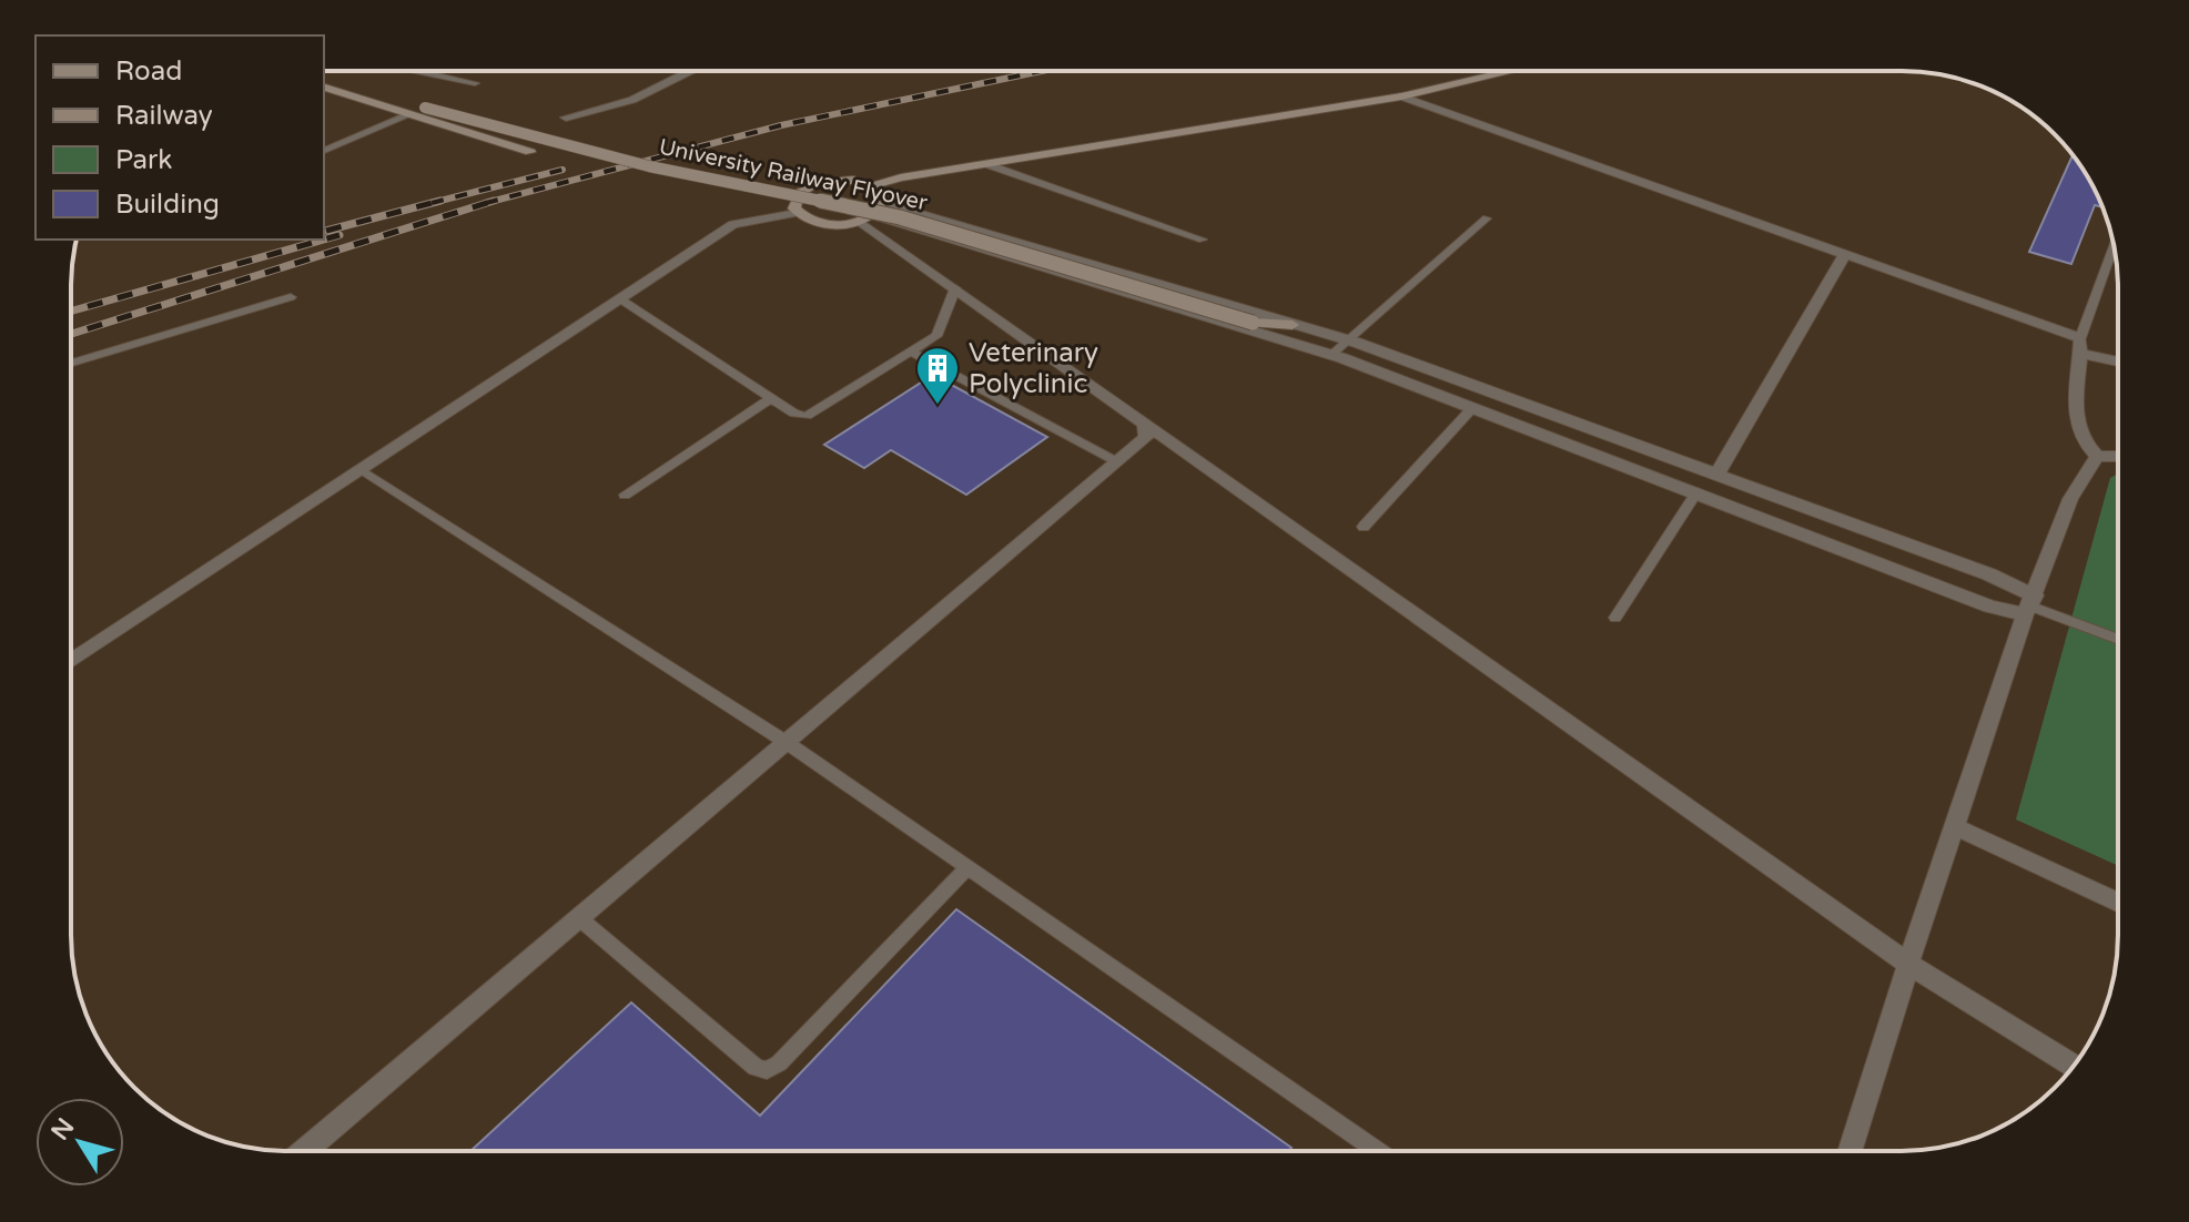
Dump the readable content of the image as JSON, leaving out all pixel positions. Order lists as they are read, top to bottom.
{
  "streets": {
    "main road": ["University Railway Flyover"]
  },
  "places": {
    "building": ["Veterinary Polyclinic"]
  },
  "legend": [
    "Road",
    "Railway",
    "Park",
    "Building"
  ],
  "north": "top left"
}
